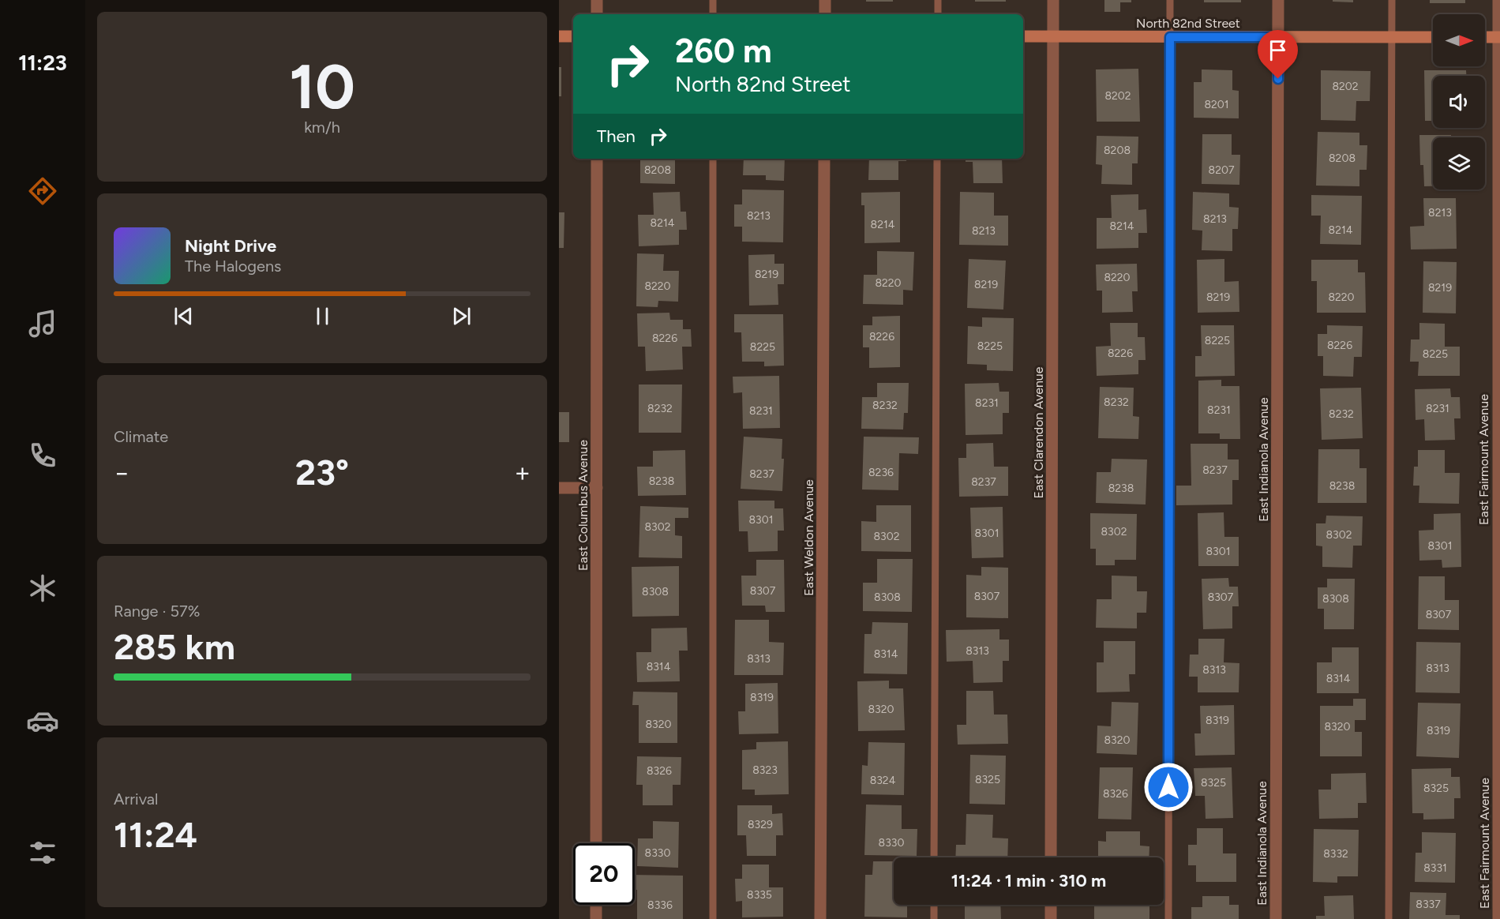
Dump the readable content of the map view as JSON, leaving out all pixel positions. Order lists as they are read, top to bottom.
{
  "streets": {
    "street": [
      "North 82nd Street",
      "East Clarendon Avenue",
      "East Indianola Avenue",
      "East Fairmount Avenue",
      "East Columbus Avenue",
      "East Weldon Avenue"
    ]
  },
  "crossings": [
    ["North 82nd Street", "East Clarendon Avenue"],
    ["North 82nd Street", "East Indianola Avenue"]
  ],
  "house_numbers": [
    "8202",
    "8202",
    "8201",
    "8208",
    "8208",
    "8208",
    "8207",
    "8213",
    "8213",
    "8213",
    "8214",
    "8214",
    "8214",
    "8214",
    "8213",
    "8219",
    "8220",
    "8220",
    "8219",
    "8220",
    "8219",
    "8219",
    "8220",
    "8226",
    "8226",
    "8225",
    "8226",
    "8225",
    "8225",
    "8226",
    "8225",
    "8232",
    "8231",
    "8232",
    "8232",
    "8231",
    "8231",
    "8231",
    "8232",
    "8237",
    "8236",
    "8237",
    "8238",
    "8237",
    "8238",
    "8238",
    "8301",
    "8302",
    "8302",
    "8301",
    "8302",
    "8302",
    "8301",
    "8301",
    "8307",
    "8308",
    "8307",
    "8308",
    "8307",
    "8308",
    "8307",
    "8313",
    "8314",
    "8313",
    "8314",
    "8313",
    "8313",
    "8314",
    "8319",
    "8320",
    "8319",
    "8320",
    "8320",
    "8319",
    "8320",
    "8323",
    "8326",
    "8325",
    "8324",
    "8325",
    "8325",
    "8326",
    "8329",
    "8330",
    "8330",
    "8332",
    "8331",
    "8335",
    "8337",
    "8336"
  ],
  "north": "right",
  "page": {
    "tabs": "11:23",
    "tile": [
      ["10", "km/h"],
      "Climate",
      ["Range · 57%", "285 km"],
      ["Arrival", "11:24"]
    ],
    "turn": ["260 m", "North 82nd Street"],
    "then": "Then",
    "song": ["Night Drive", "The Halogens"],
    "heat": ["−", "23°", "+"],
    "limit": "20",
    "trip": "11:24 · 1 min · 310 m"
  }
}
